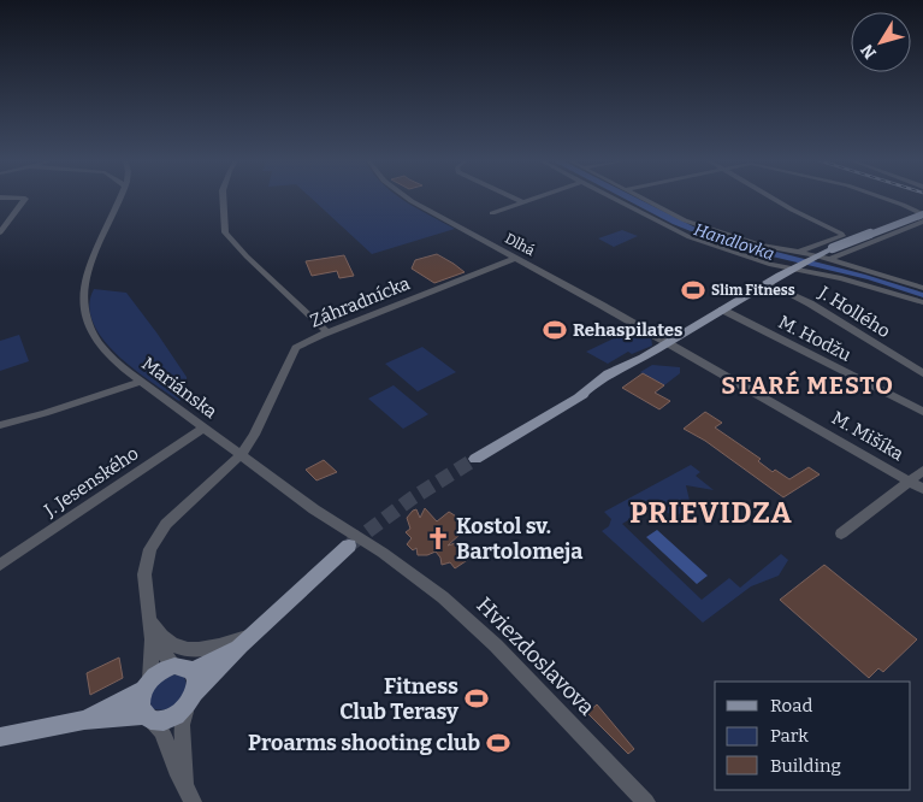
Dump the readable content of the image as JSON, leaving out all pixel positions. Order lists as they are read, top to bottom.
{
  "streets": {
    "street": [
      "Dlhá",
      "Záhradnícka",
      "J. Hollého",
      "M. Hodžu",
      "Mariánska",
      "M. Mišíka",
      "J. Jesenského",
      "Hviezdoslavova"
    ]
  },
  "crossings": [
    ["Dlhá", "Záhradnícka"],
    ["Dlhá", "M. Mišíka"],
    ["Záhradnícka", "Mariánska"],
    ["Mariánska", "J. Jesenského"],
    ["Mariánska", "Hviezdoslavova"]
  ],
  "districts": ["STARÉ MESTO", "PRIEVIDZA"],
  "water": ["Handlovka"],
  "places": {
    "sports": [
      "Slim Fitness",
      "Rehaspilates",
      "Fitness Club Terasy",
      "Proarms shooting club"
    ],
    "church": ["Kostol sv. Bartolomeja"]
  },
  "legend": ["Road", "Park", "Building"],
  "north": "bottom left"
}
